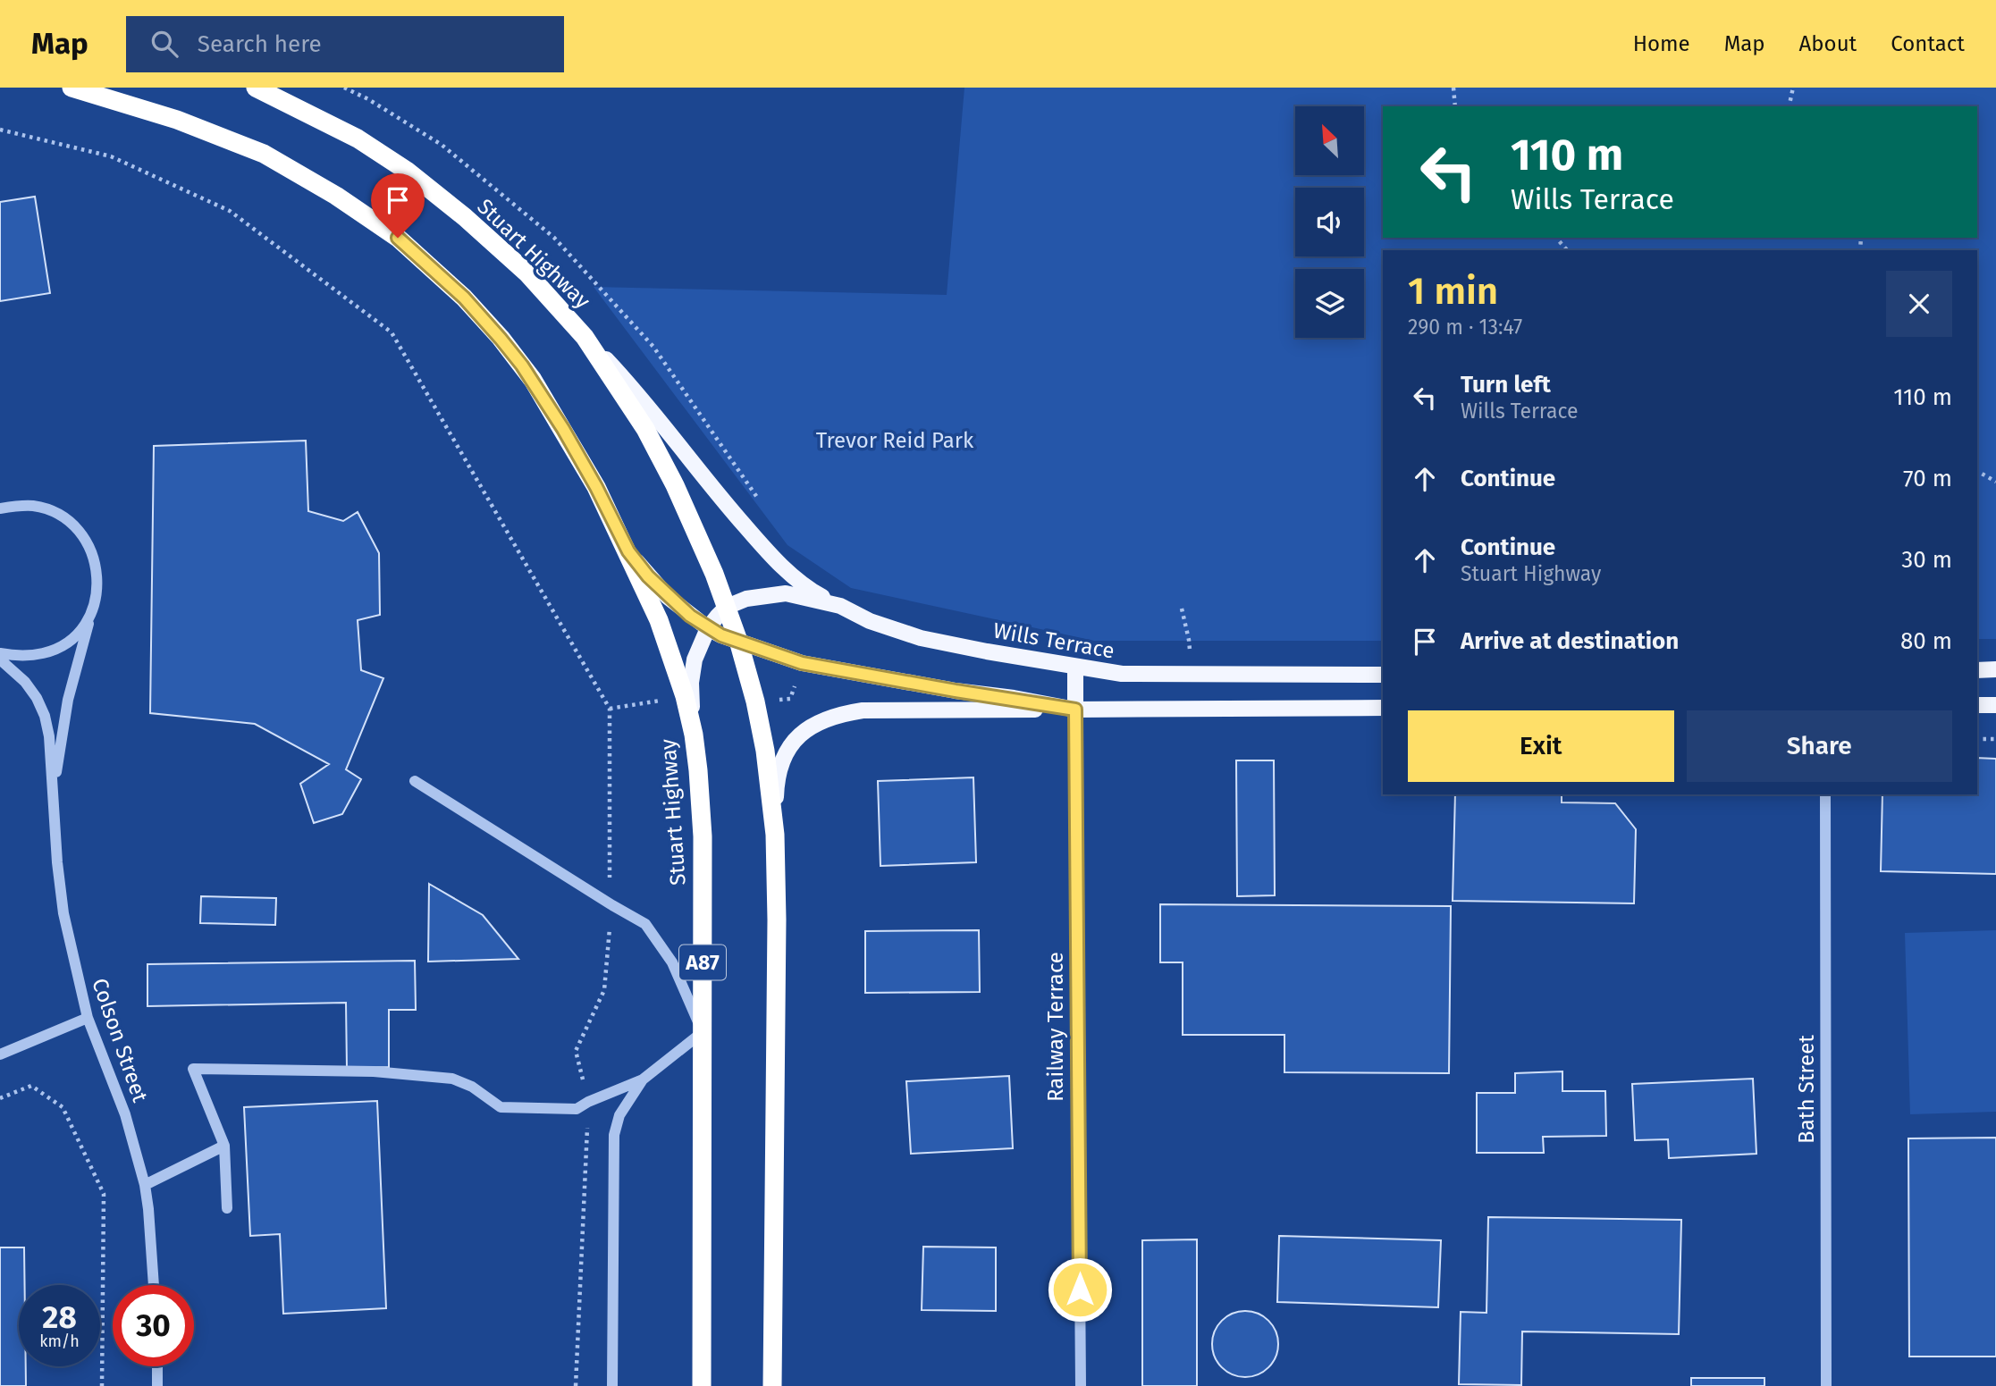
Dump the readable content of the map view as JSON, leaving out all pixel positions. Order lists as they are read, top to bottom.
{
  "streets": {
    "highway": ["Stuart Highway", "A87"],
    "main road": ["Wills Terrace", "Railway Terrace"],
    "street": ["Colson Street", "Bath Street"]
  },
  "crossings": [
    ["Stuart Highway", "Wills Terrace"],
    ["Wills Terrace", "Railway Terrace"]
  ],
  "parks": ["Trevor Reid Park"],
  "north": "top left",
  "page": {
    "header": "Map",
    "search": "Search here",
    "nav": [
      "Home",
      "Map",
      "About",
      "Contact"
    ],
    "turn": ["110 m", "Wills Terrace"],
    "heading": ["1 min", "290 m · 13:47"],
    "list": [
      {
        "name": "Turn left",
        "note": "Wills Terrace",
        "value": "110 m"
      },
      {
        "name": "Continue",
        "value": "70 m"
      },
      {
        "name": "Continue",
        "note": "Stuart Highway",
        "value": "30 m"
      },
      {
        "name": "Arrive at destination",
        "value": "80 m"
      }
    ],
    "buttons": ["Exit", "Share"],
    "speed": "28 km/h",
    "limit": "30"
  }
}
